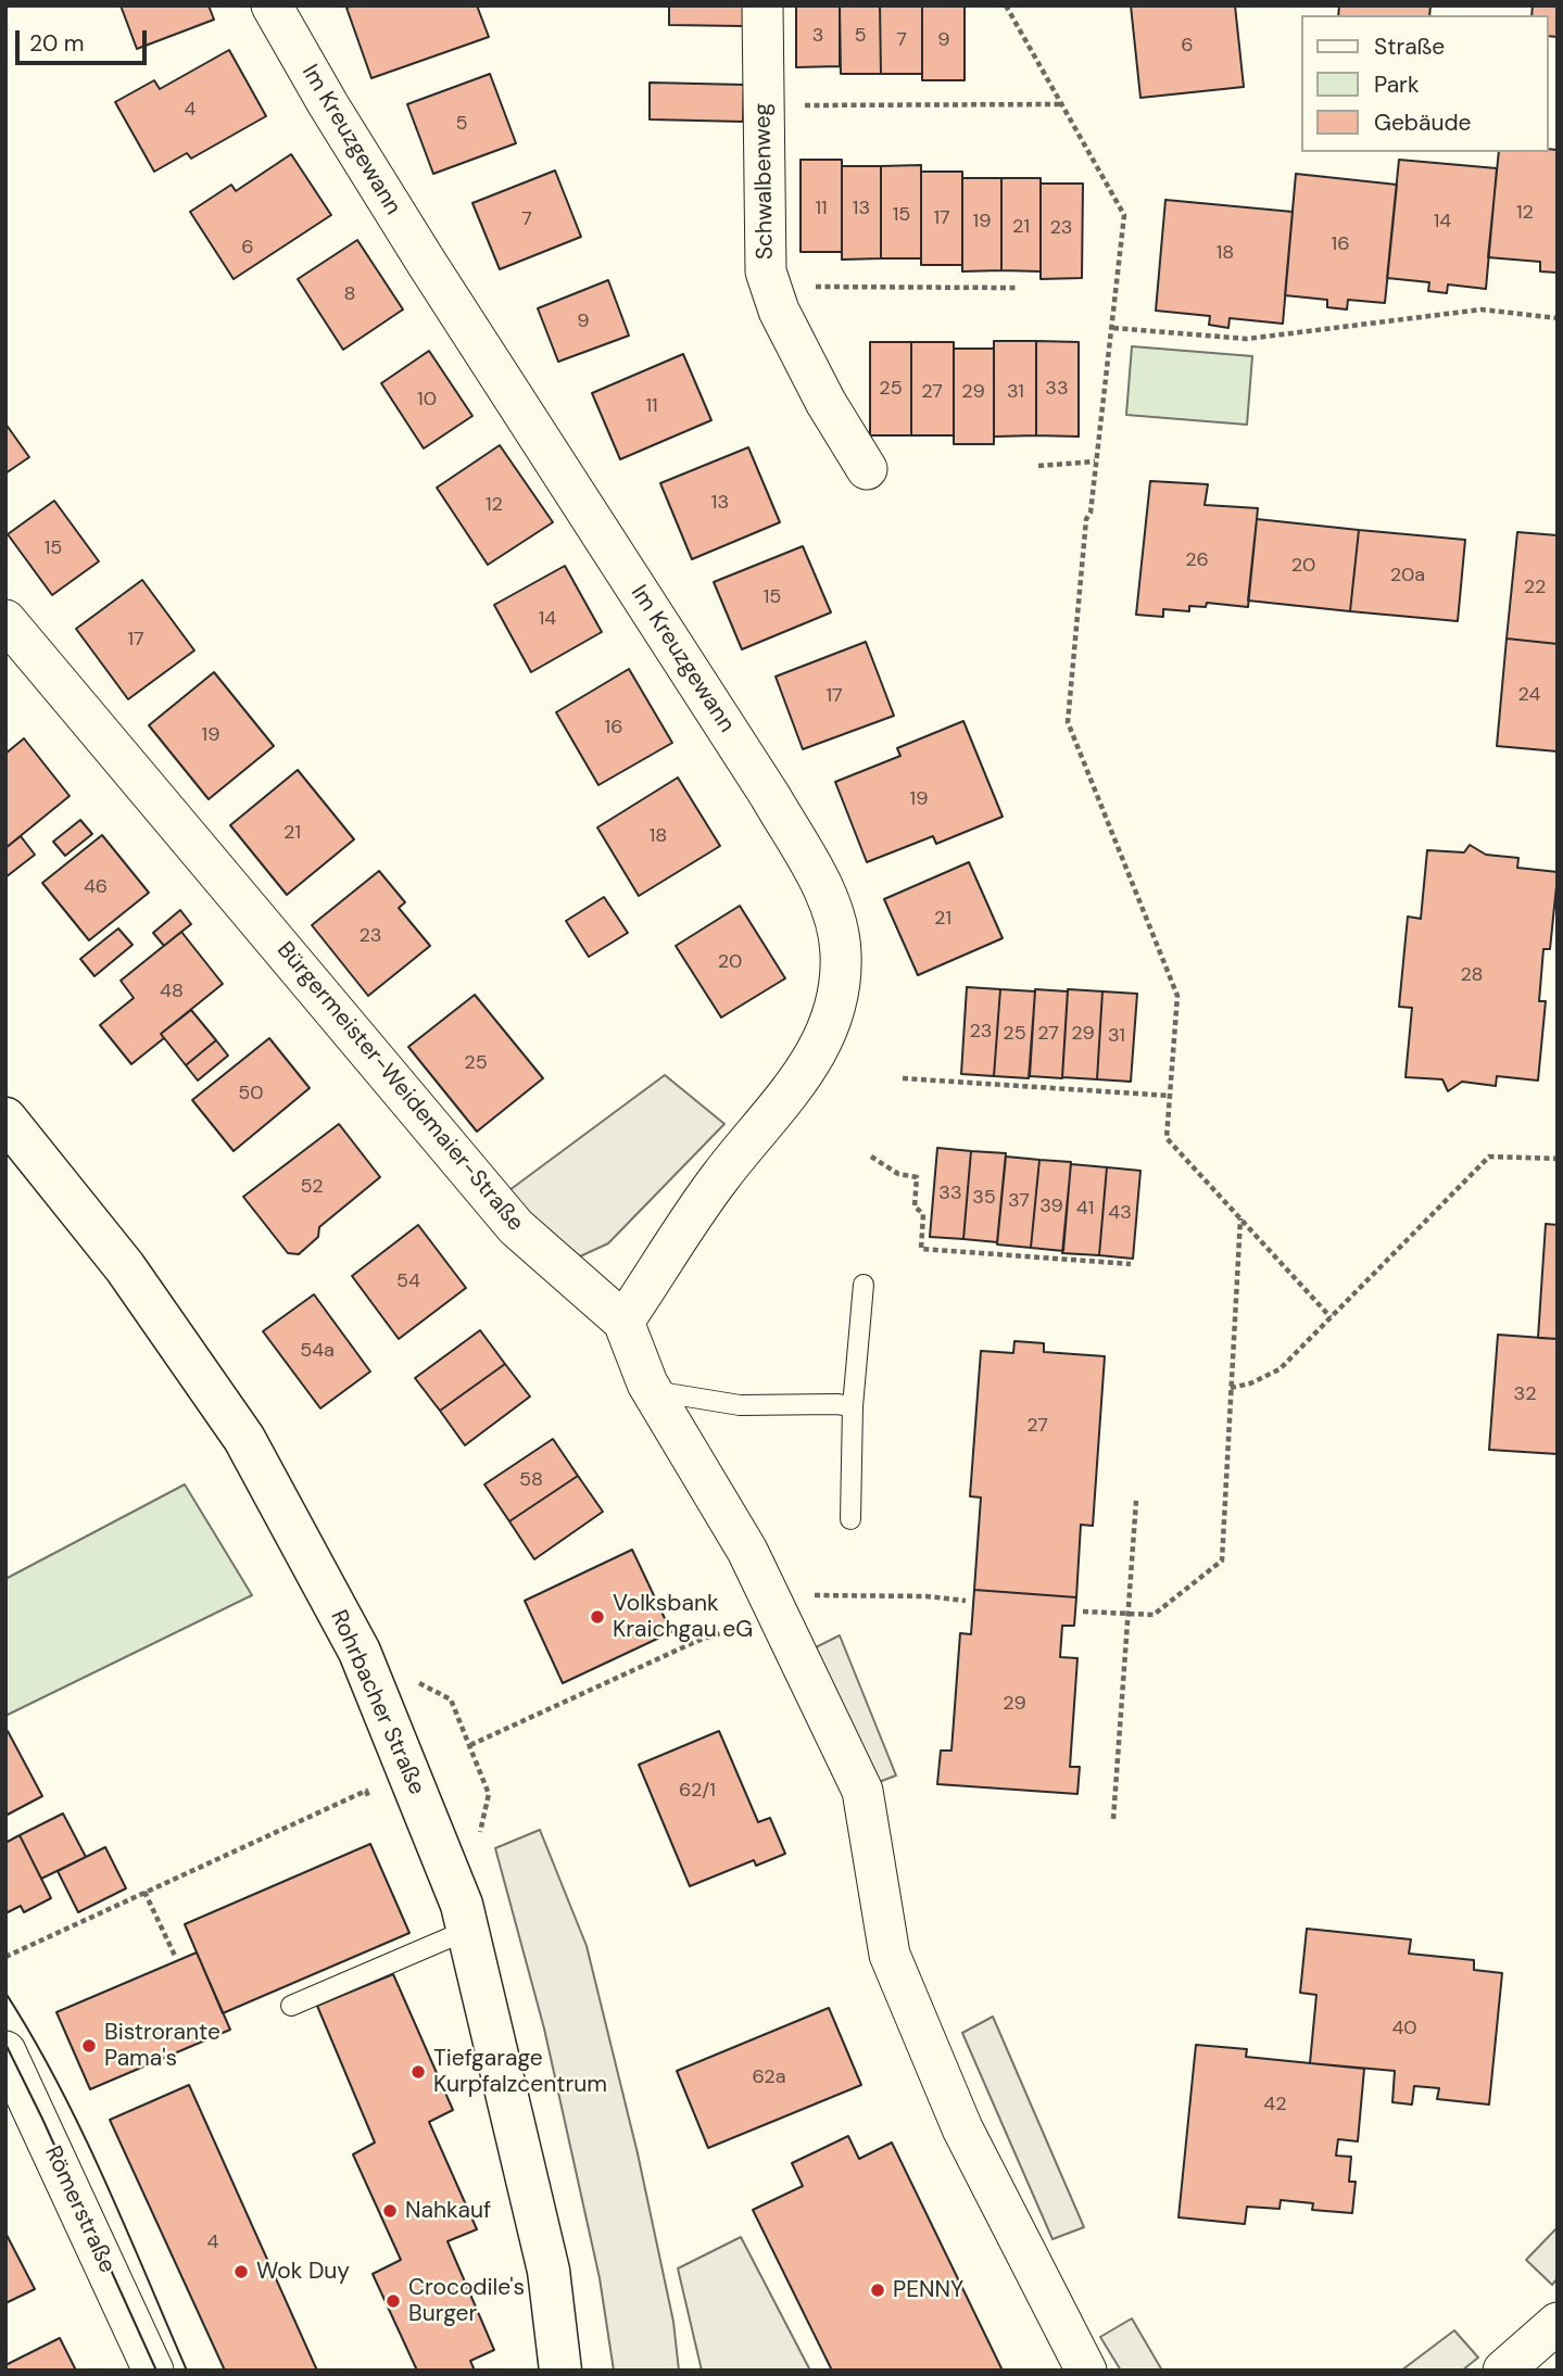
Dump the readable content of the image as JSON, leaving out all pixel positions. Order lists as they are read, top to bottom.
{
  "streets": {
    "main road": ["Rohrbacher Straße"],
    "street": [
      "Im Kreuzgewann",
      "Schwalbenweg",
      "Bürgermeister-Weidemaier-Straße",
      "Römerstraße"
    ]
  },
  "crossings": [
    ["Im Kreuzgewann", "Bürgermeister-Weidemaier-Straße"]
  ],
  "places": [
    "Volksbank Kraichgau eG",
    "Bistrorante Pama's",
    "Tiefgarage Kurpfalzcentrum",
    "Nahkauf",
    "Wok Duy",
    "PENNY",
    "Crocodile's Burger"
  ],
  "house_numbers": [
    "3",
    "5",
    "7",
    "9",
    "6",
    "4",
    "5",
    "11",
    "13",
    "12",
    "15",
    "17",
    "7",
    "19",
    "14",
    "21",
    "23",
    "16",
    "6",
    "18",
    "8",
    "9",
    "25",
    "33",
    "27",
    "29",
    "31",
    "10",
    "11",
    "13",
    "12",
    "15",
    "26",
    "20",
    "20a",
    "22",
    "15",
    "14",
    "17",
    "24",
    "17",
    "16",
    "19",
    "19",
    "21",
    "18",
    "46",
    "21",
    "23",
    "20",
    "28",
    "48",
    "23",
    "25",
    "27",
    "29",
    "31",
    "25",
    "50",
    "52",
    "33",
    "35",
    "37",
    "39",
    "41",
    "43",
    "54",
    "54a",
    "32",
    "27",
    "58",
    "29",
    "62/1",
    "40",
    "62a",
    "42",
    "4"
  ],
  "legend": ["Straße", "Park", "Gebäude"],
  "scale_bar": "20 m"
}
